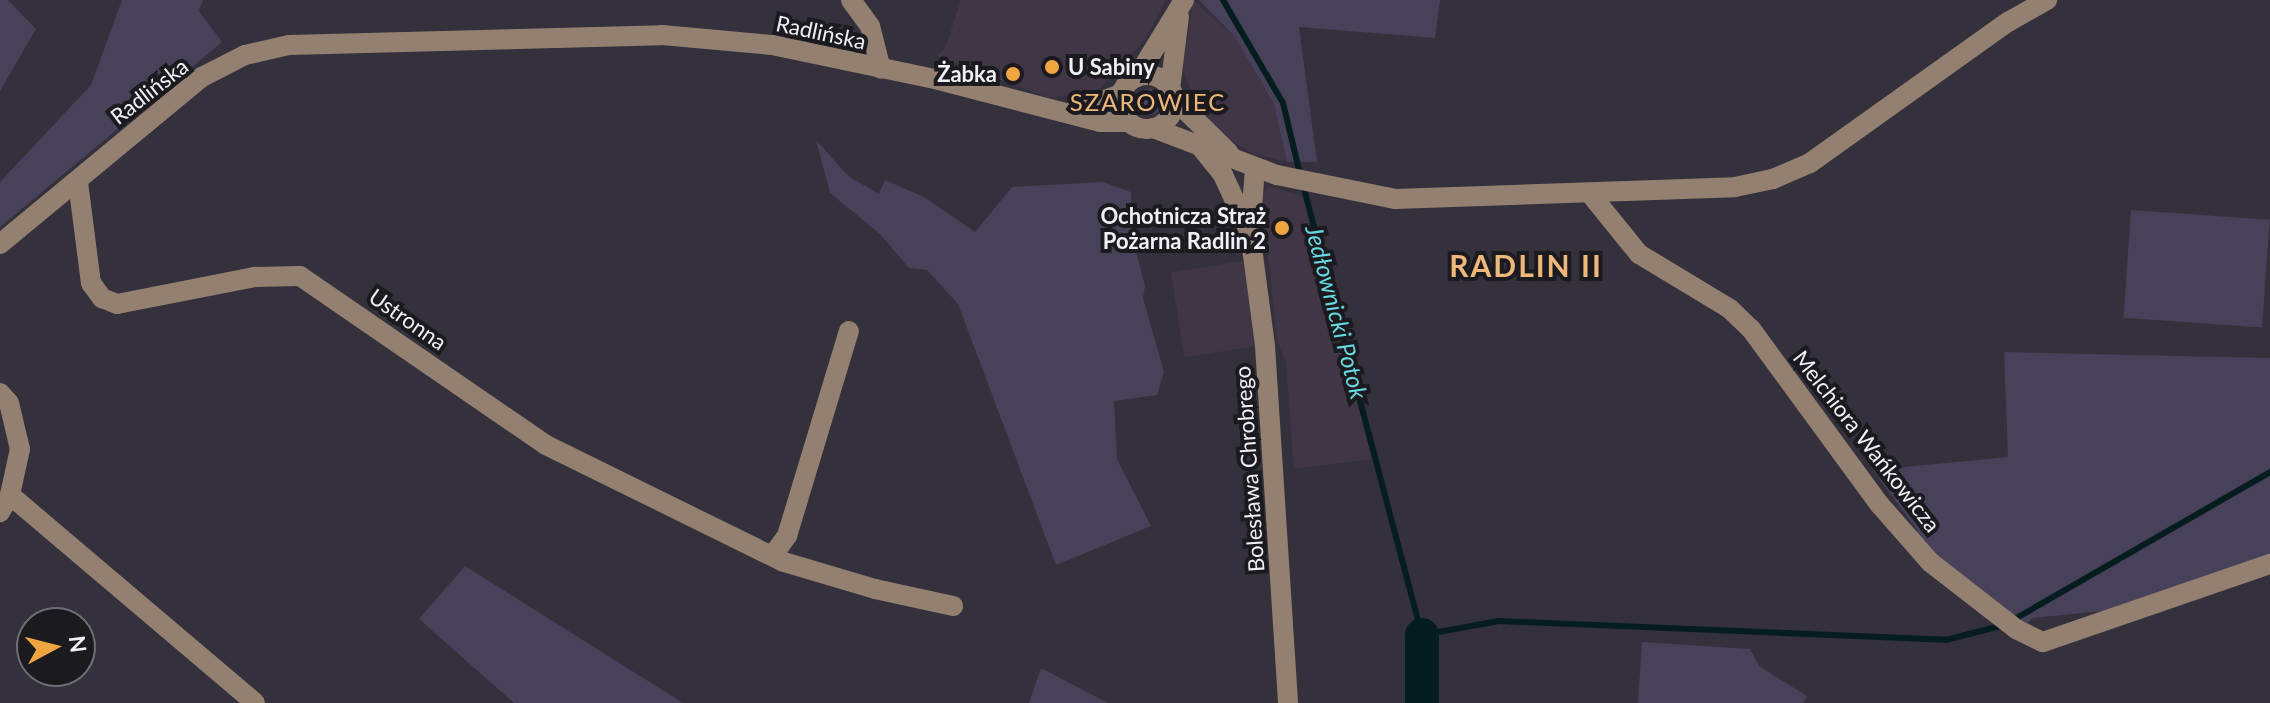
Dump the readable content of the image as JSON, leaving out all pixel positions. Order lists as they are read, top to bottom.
{
  "streets": {
    "street": [
      "Radlińska",
      "Ustronna",
      "Melchiora Wańkowicza",
      "Bolesława Chrobrego"
    ]
  },
  "crossings": [
    ["Radlińska", "Ustronna"]
  ],
  "districts": ["SZAROWIEC", "RADLIN II"],
  "water": ["Jedłownicki Potok"],
  "places": ["U Sabiny", "Żabka", "Ochotnicza Straż Pożarna Radlin 2"],
  "north": "right"
}
